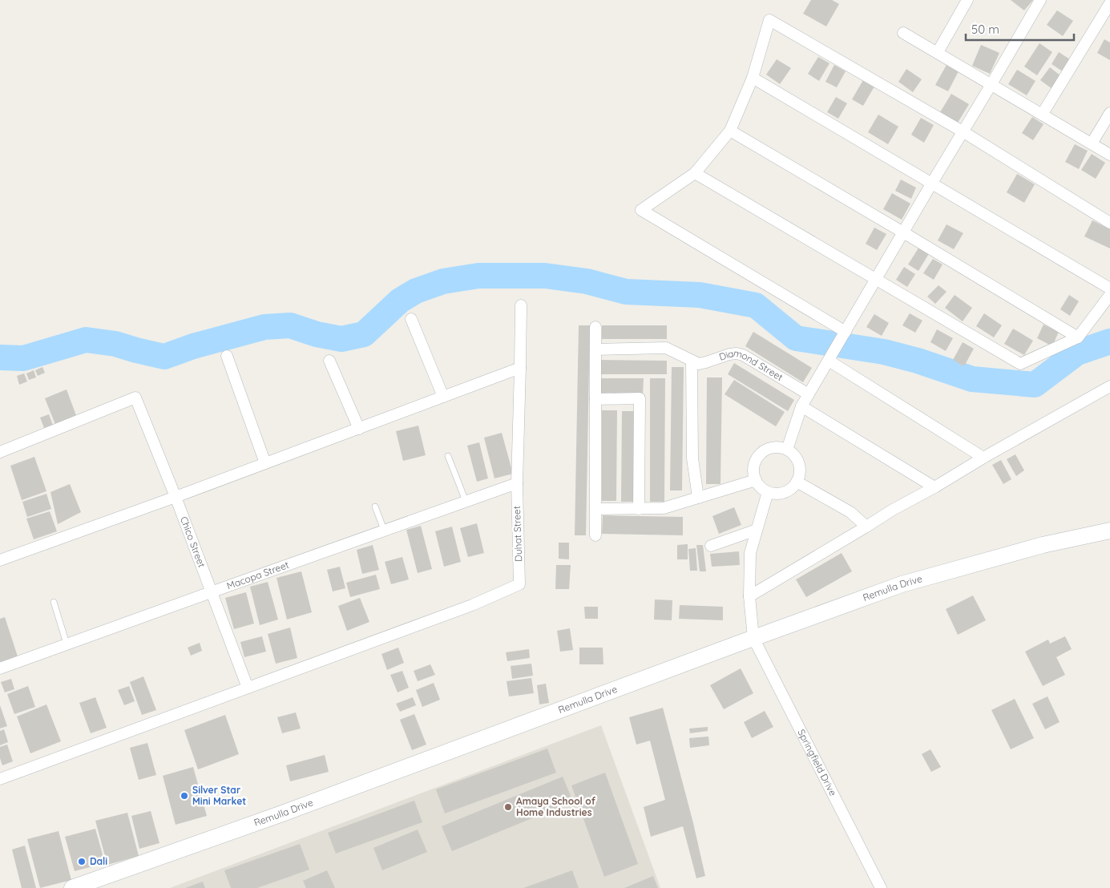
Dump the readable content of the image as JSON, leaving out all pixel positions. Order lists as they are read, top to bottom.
{
  "streets": {
    "main road": ["Remulla Drive"],
    "street": [
      "Diamond Street",
      "Duhat Street",
      "Chico Street",
      "Macopa Street",
      "Springfield Drive"
    ]
  },
  "crossings": [
    ["Duhat Street", "Chico Street"],
    ["Duhat Street", "Macopa Street"],
    ["Chico Street", "Macopa Street"],
    ["Remulla Drive", "Springfield Drive"]
  ],
  "places": ["Silver Star Mini Market", "Amaya School of Home Industries", "Dali"],
  "scale_bar": "50 m"
}
